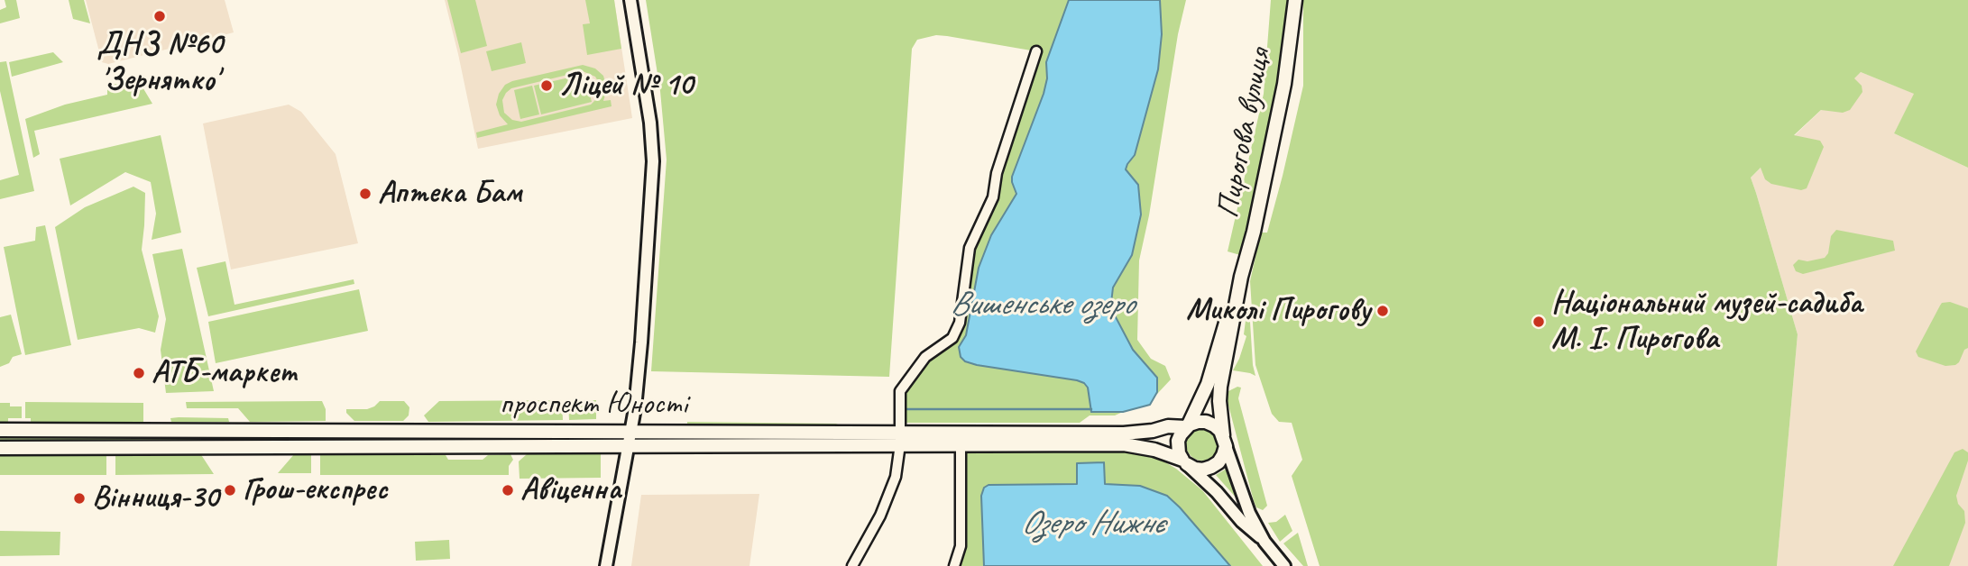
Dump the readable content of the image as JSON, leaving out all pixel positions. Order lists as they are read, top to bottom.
{
  "streets": {
    "main road": ["Пирогова вулиця", "проспект Юності"]
  },
  "crossings": [
    ["Пирогова вулиця", "проспект Юності"]
  ],
  "water": ["Вишенське озеро", "Озеро Нижнє"],
  "places": [
    "ДНЗ №60 'Зернятко'",
    "Ліцей № 10",
    "Аптека Бам",
    "Миколі Пирогову",
    "Національний музей-садиба М. І. Пирогова",
    "АТБ-маркет",
    "Грош-експрес",
    "Авіценна",
    "Вінниця-30"
  ]
}
